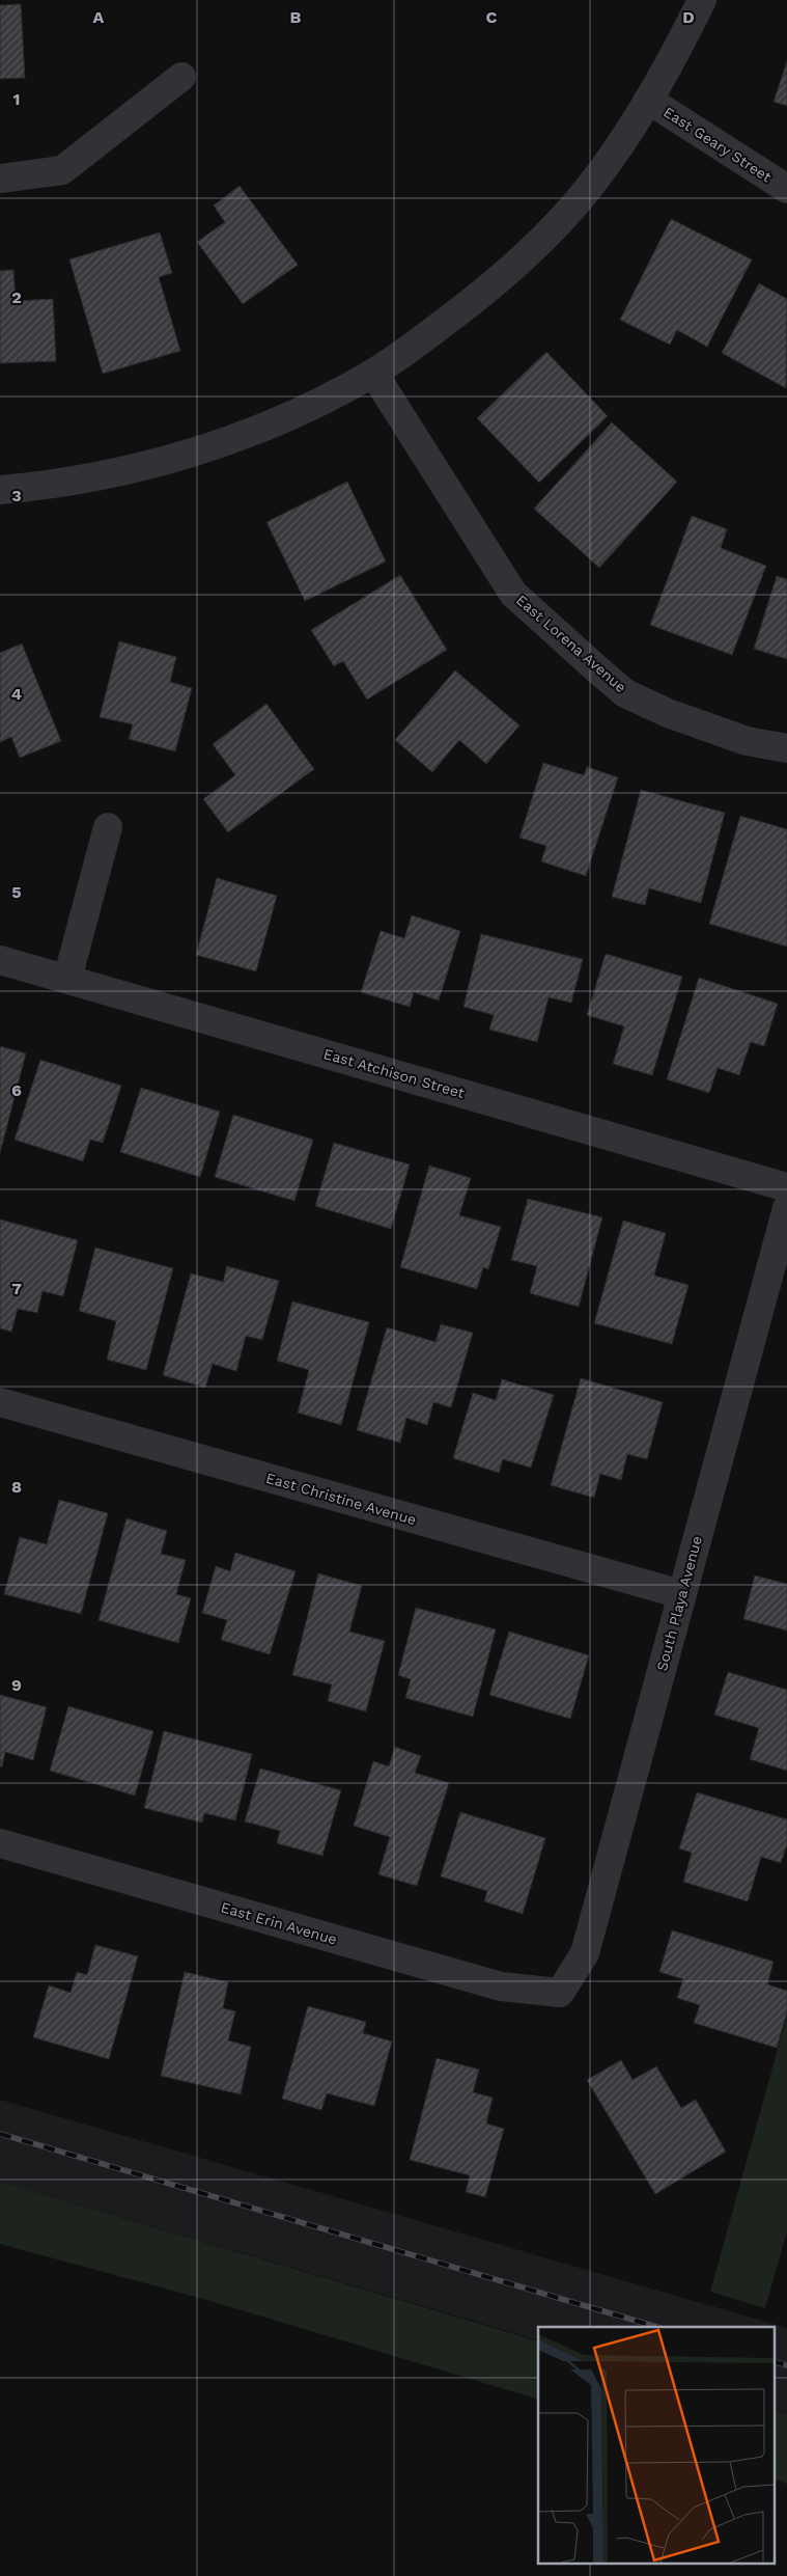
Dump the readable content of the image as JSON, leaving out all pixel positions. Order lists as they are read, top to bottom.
{
  "streets": {
    "street": [
      "East Geary Street",
      "East Lorena Avenue",
      "East Atchison Street",
      "East Christine Avenue",
      "South Playa Avenue",
      "East Erin Avenue"
    ]
  },
  "crossings": [
    ["East Christine Avenue", "South Playa Avenue"],
    ["South Playa Avenue", "East Erin Avenue"]
  ],
  "grid": {
    "columns": [
      "A",
      "B",
      "C",
      "D"
    ],
    "rows": [
      "1",
      "2",
      "3",
      "4",
      "5",
      "6",
      "7",
      "8",
      "9"
    ]
  }
}
